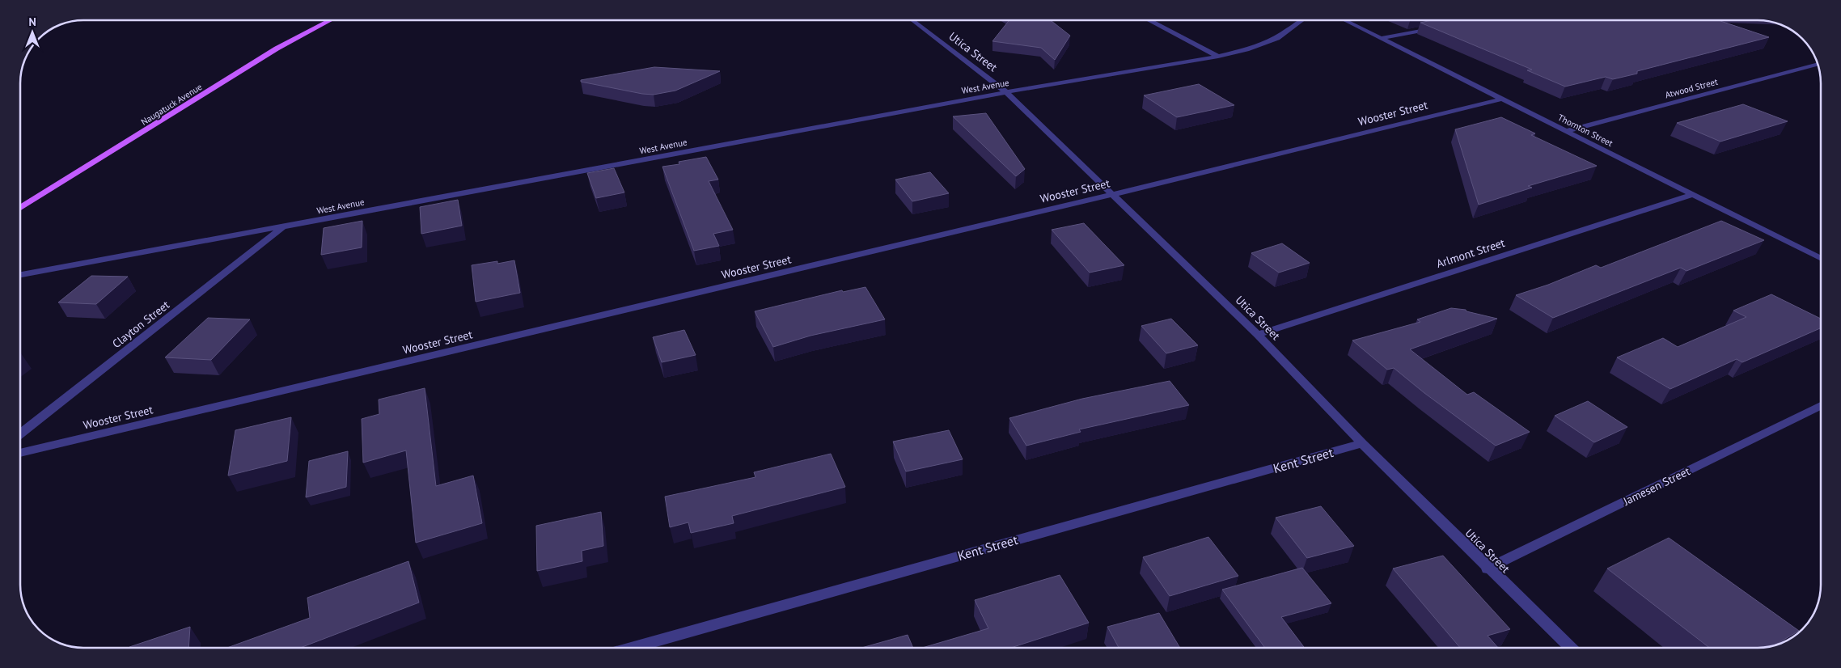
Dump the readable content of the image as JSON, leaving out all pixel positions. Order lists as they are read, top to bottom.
{
  "streets": {
    "main road": ["Naugatuck Avenue"],
    "street": [
      "Utica Street",
      "West Avenue",
      "Atwood Street",
      "Wooster Street",
      "Thornton Street",
      "Arlmont Street",
      "Clayton Street",
      "Kent Street",
      "Jamesen Street"
    ]
  },
  "crossings": [
    ["Utica Street", "West Avenue"],
    ["Utica Street", "Wooster Street"],
    ["Utica Street", "Arlmont Street"],
    ["Utica Street", "Kent Street"],
    ["Utica Street", "Jamesen Street"],
    ["West Avenue", "Clayton Street"],
    ["Atwood Street", "Thornton Street"],
    ["Wooster Street", "Thornton Street"],
    ["Thornton Street", "Arlmont Street"]
  ],
  "north": "top"
}
